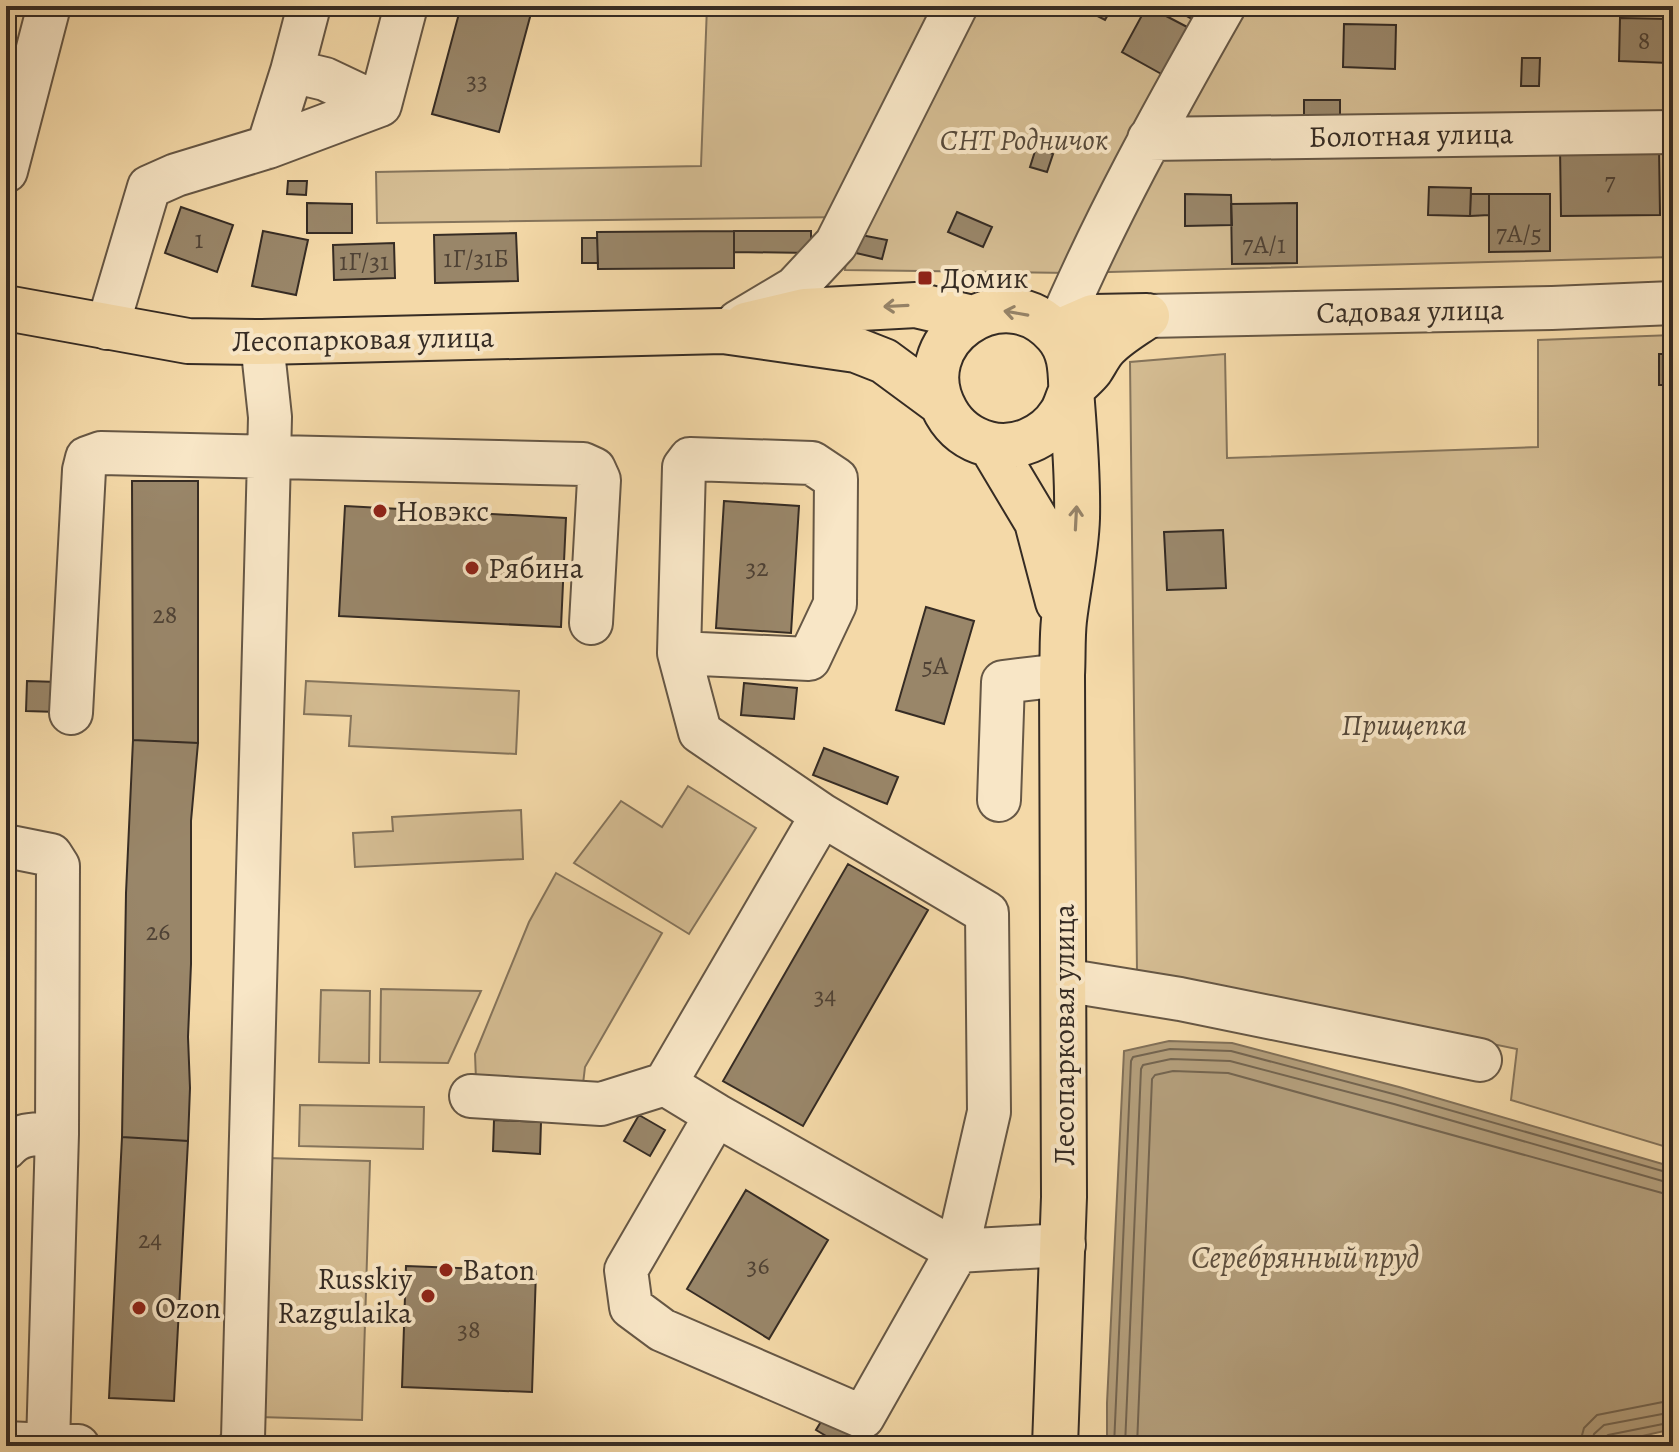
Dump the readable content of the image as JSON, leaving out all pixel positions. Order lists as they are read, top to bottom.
{
  "streets": {
    "main road": ["Лесопарковая улица"],
    "street": ["Болотная улица", "Садовая улица"]
  },
  "water": ["Серебрянный пруд"],
  "parks": ["СНТ Родничок", "Прищепка"],
  "places": {
    "transit": ["Домик"],
    "other": [
      "Новэкс",
      "Рябина",
      "Baton",
      "Russkiy Razgulaika",
      "Ozon"
    ]
  },
  "house_numbers": [
    "8",
    "33",
    "7",
    "7А/5",
    "1",
    "7А/1",
    "1Г/31Б",
    "1Г/31",
    "32",
    "28",
    "5А",
    "26",
    "34",
    "24",
    "36",
    "38"
  ]
}
